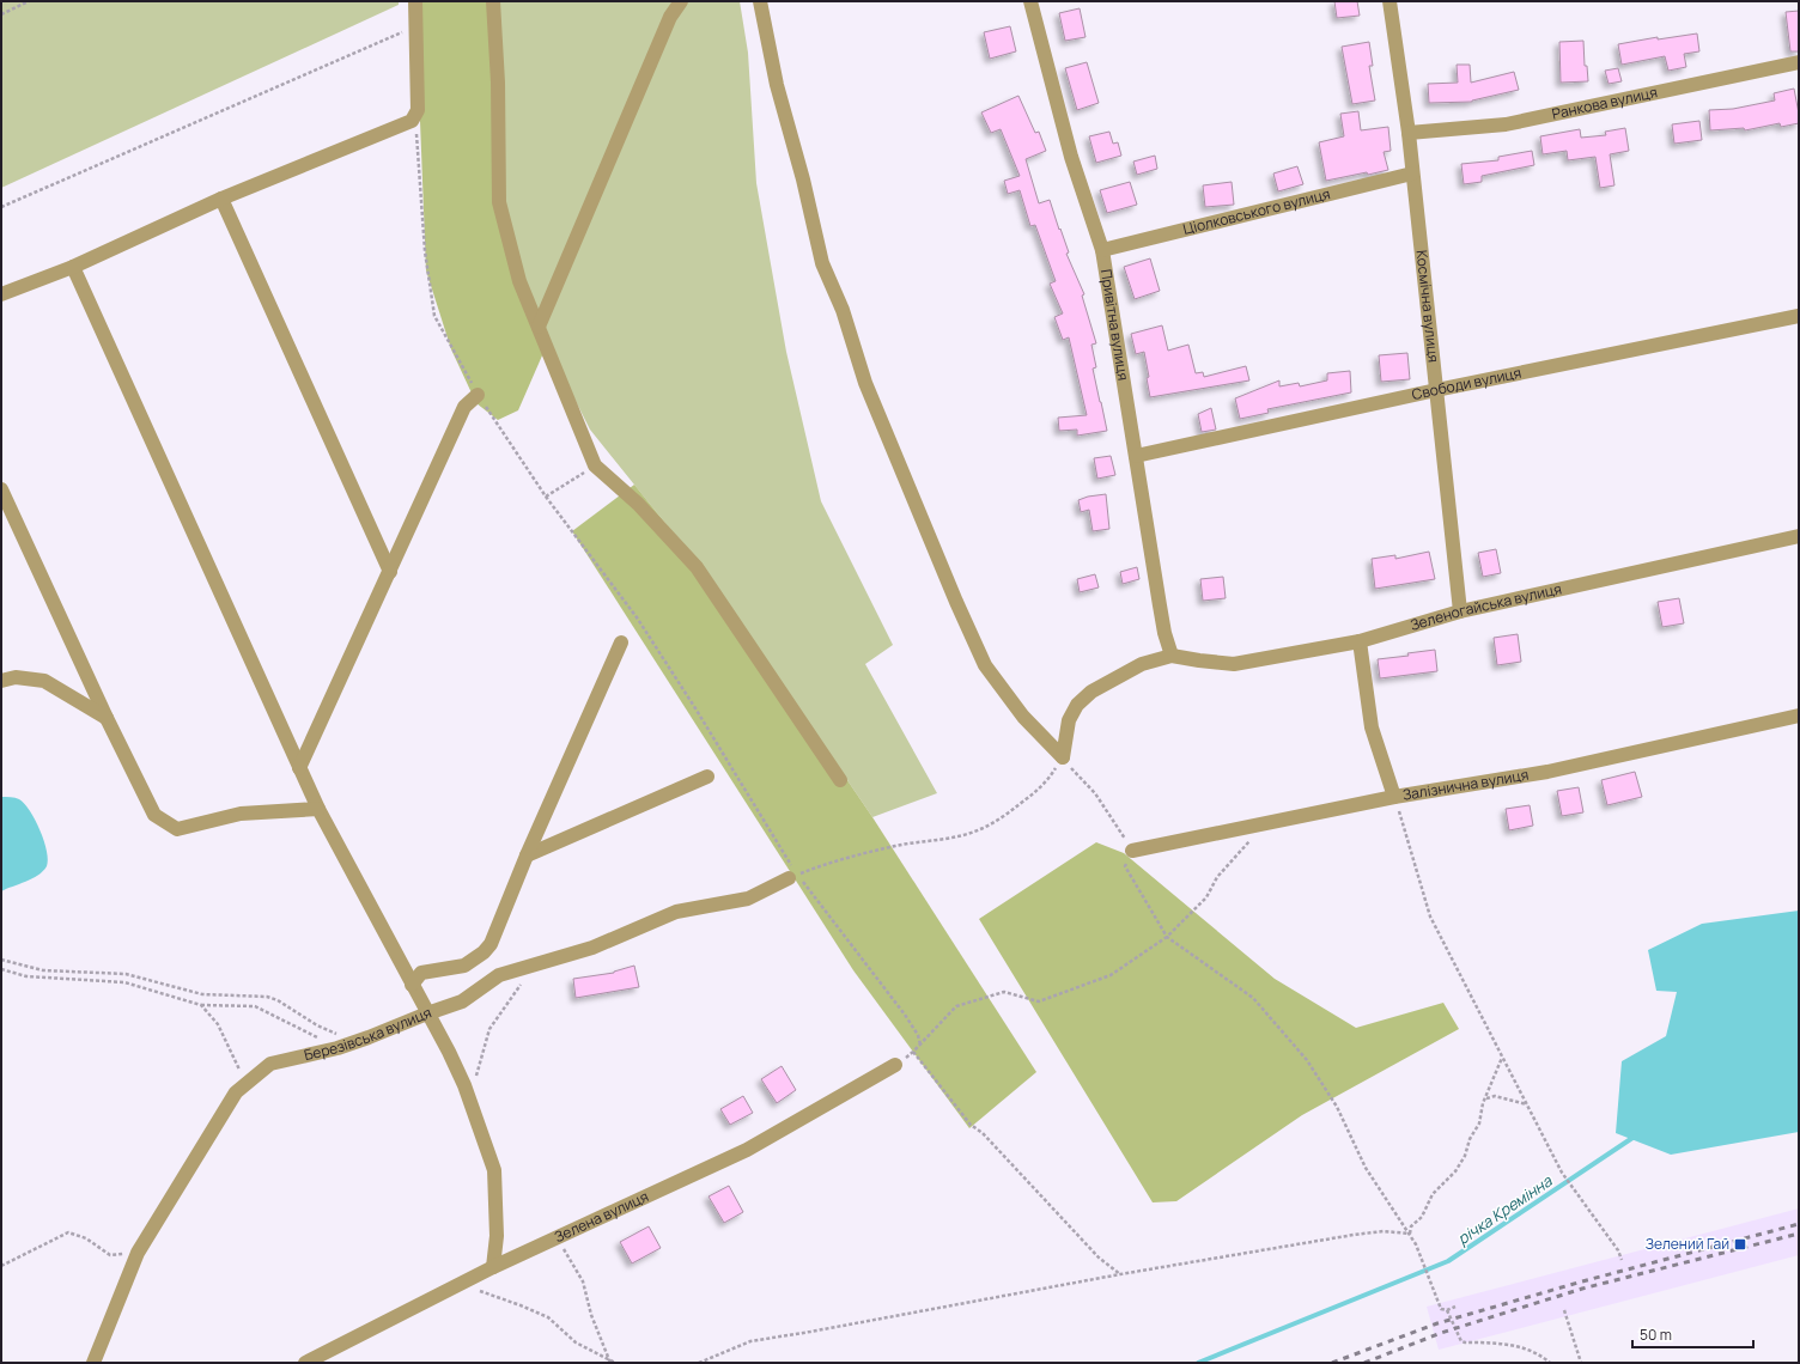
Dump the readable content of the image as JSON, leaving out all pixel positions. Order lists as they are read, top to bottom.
{
  "streets": {
    "street": [
      "Ранкова вулиця",
      "Ціолковського вулиця",
      "Космічна вулиця",
      "Привітна вулиця",
      "Свободи вулиця",
      "Зеленогайська вулиця",
      "Залізнична вулиця",
      "Березівська вулиця",
      "Зелена вулиця"
    ]
  },
  "crossings": [
    ["Ранкова вулиця", "Космічна вулиця"],
    ["Ціолковського вулиця", "Космічна вулиця"],
    ["Ціолковського вулиця", "Привітна вулиця"],
    ["Космічна вулиця", "Свободи вулиця"],
    ["Космічна вулиця", "Зеленогайська вулиця"],
    ["Привітна вулиця", "Свободи вулиця"],
    ["Привітна вулиця", "Зеленогайська вулиця"]
  ],
  "water": ["річка Кремінна"],
  "places": {
    "transit": ["Зелений Гай"]
  },
  "scale_bar": "50 m"
}
